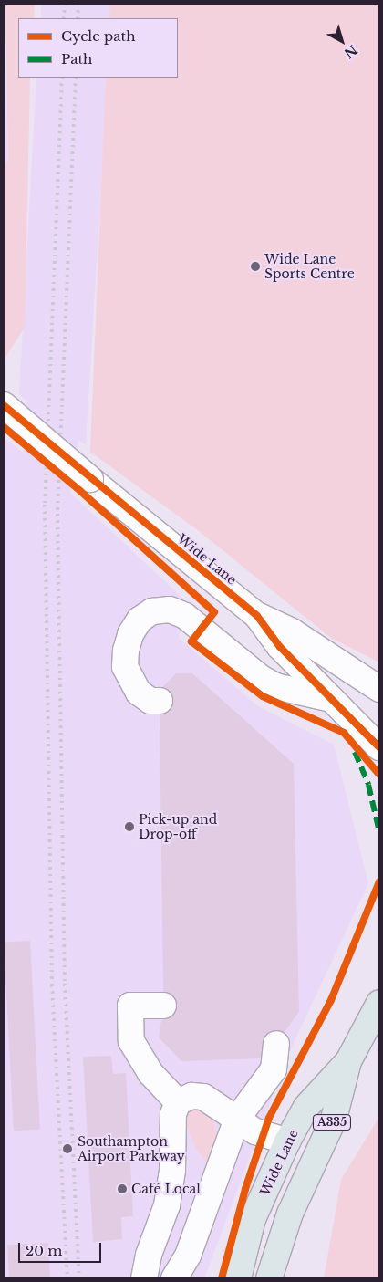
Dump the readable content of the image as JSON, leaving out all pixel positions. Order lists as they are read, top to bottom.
{
  "streets": {
    "main road": ["Wide Lane", "A335"]
  },
  "places": [
    "Wide Lane Sports Centre",
    "Pick-up and Drop-off",
    "Southampton Airport Parkway",
    "Café Local"
  ],
  "legend": ["Cycle path", "Path"],
  "scale_bar": "20 m",
  "north": "bottom right"
}
